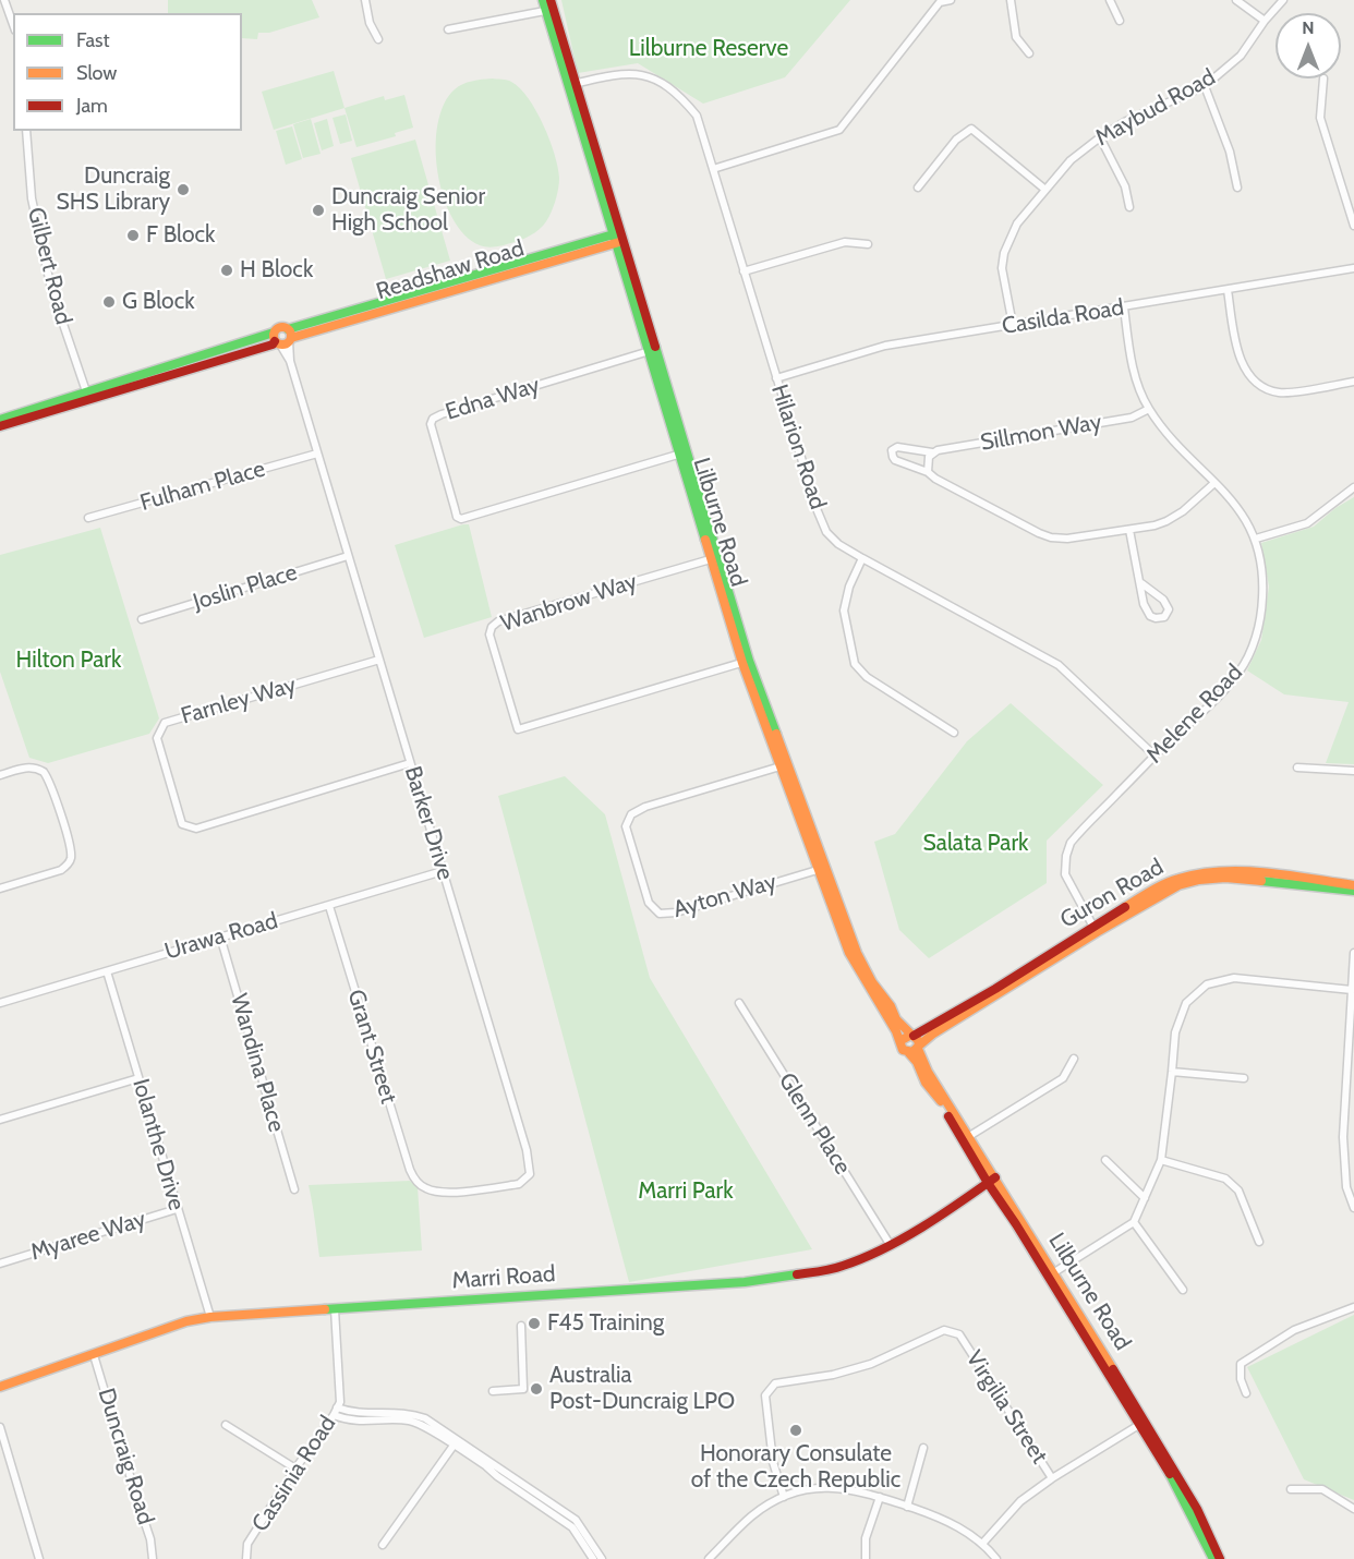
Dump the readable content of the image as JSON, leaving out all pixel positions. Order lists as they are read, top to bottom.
{
  "streets": {
    "street": [
      "Maybud Road",
      "Gilbert Road",
      "Readshaw Road",
      "Casilda Road",
      "Edna Way",
      "Sillmon Way",
      "Hilarion Road",
      "Fulham Place",
      "Lilburne Road",
      "Joslin Place",
      "Wanbrow Way",
      "Farnley Way",
      "Melene Road",
      "Barker Drive",
      "Guron Road",
      "Ayton Way",
      "Urawa Road",
      "Grant Street",
      "Wandina Place",
      "Glenn Place",
      "Iolanthe Drive",
      "Myaree Way",
      "Marri Road",
      "Virgilia Street",
      "Duncraig Road",
      "Cassinia Road"
    ]
  },
  "crossings": [
    ["Maybud Road", "Casilda Road"],
    ["Gilbert Road", "Readshaw Road"],
    ["Readshaw Road", "Lilburne Road"],
    ["Readshaw Road", "Barker Drive"],
    ["Casilda Road", "Hilarion Road"],
    ["Casilda Road", "Melene Road"],
    ["Edna Way", "Lilburne Road"],
    ["Sillmon Way", "Melene Road"],
    ["Hilarion Road", "Lilburne Road"],
    ["Hilarion Road", "Melene Road"],
    ["Fulham Place", "Barker Drive"],
    ["Lilburne Road", "Wanbrow Way"],
    ["Lilburne Road", "Guron Road"],
    ["Lilburne Road", "Ayton Way"],
    ["Lilburne Road", "Marri Road"],
    ["Joslin Place", "Barker Drive"],
    ["Farnley Way", "Barker Drive"],
    ["Melene Road", "Guron Road"],
    ["Barker Drive", "Urawa Road"],
    ["Barker Drive", "Grant Street"],
    ["Urawa Road", "Grant Street"],
    ["Urawa Road", "Wandina Place"],
    ["Urawa Road", "Iolanthe Drive"],
    ["Glenn Place", "Marri Road"],
    ["Iolanthe Drive", "Myaree Way"],
    ["Iolanthe Drive", "Marri Road"],
    ["Marri Road", "Duncraig Road"],
    ["Marri Road", "Cassinia Road"]
  ],
  "parks": [
    "Lilburne Reserve",
    "Hilton Park",
    "Salata Park",
    "Marri Park"
  ],
  "places": [
    "Duncraig SHS Library",
    "Duncraig Senior High School",
    "F Block",
    "H Block",
    "G Block",
    "F45 Training",
    "Australia Post-Duncraig LPO",
    "Honorary Consulate of the Czech Republic"
  ],
  "legend": ["Fast", "Slow", "Jam"],
  "north": "top"
}
